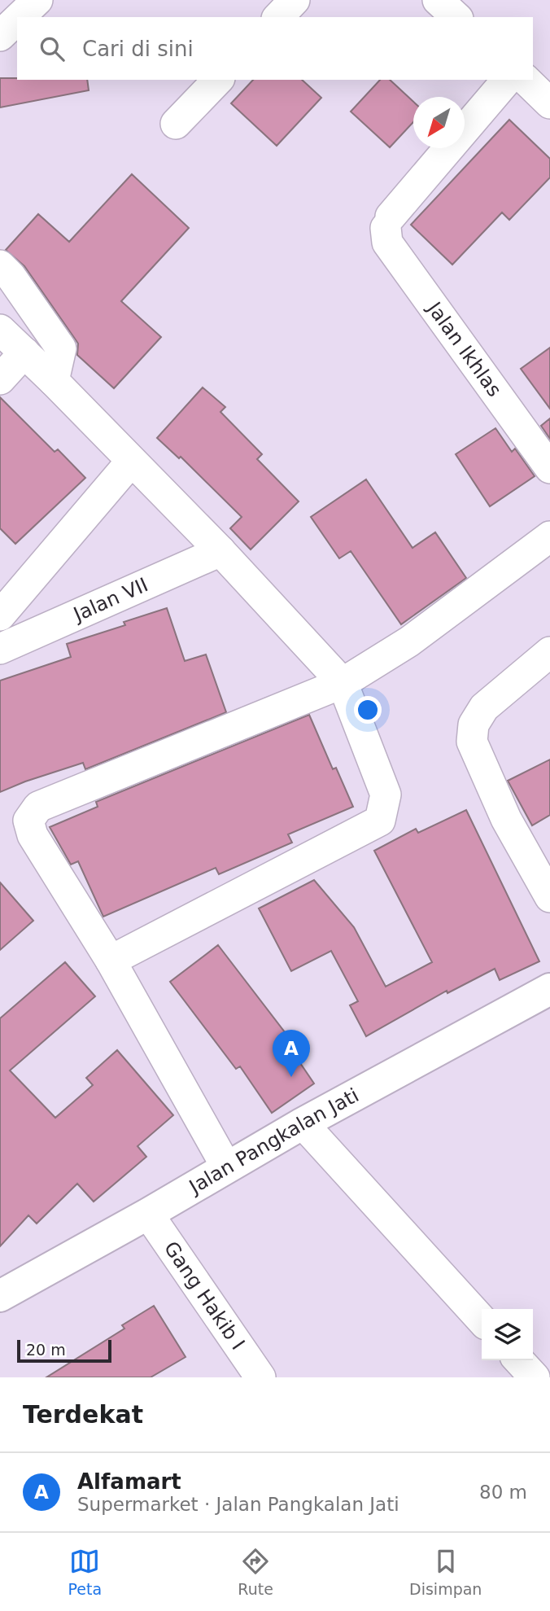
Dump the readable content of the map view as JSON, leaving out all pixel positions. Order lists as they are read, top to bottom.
{
  "streets": {
    "main road": ["Jalan Pangkalan Jati"],
    "street": ["Jalan Ikhlas", "Jalan VII", "Gang Hakib I"]
  },
  "crossings": [
    ["Jalan Pangkalan Jati", "Gang Hakib I"]
  ],
  "scale_bar": "20 m",
  "north": "bottom left",
  "page": {
    "search": "Cari di sini",
    "pins": "A",
    "scale": "20 m",
    "heading": "Terdekat",
    "list": [
      {
        "mark": "A",
        "name": "Alfamart",
        "note": "Supermarket · Jalan Pangkalan Jati",
        "value": "80 m"
      }
    ],
    "nav": ["Peta", "Rute", "Disimpan"]
  }
}
